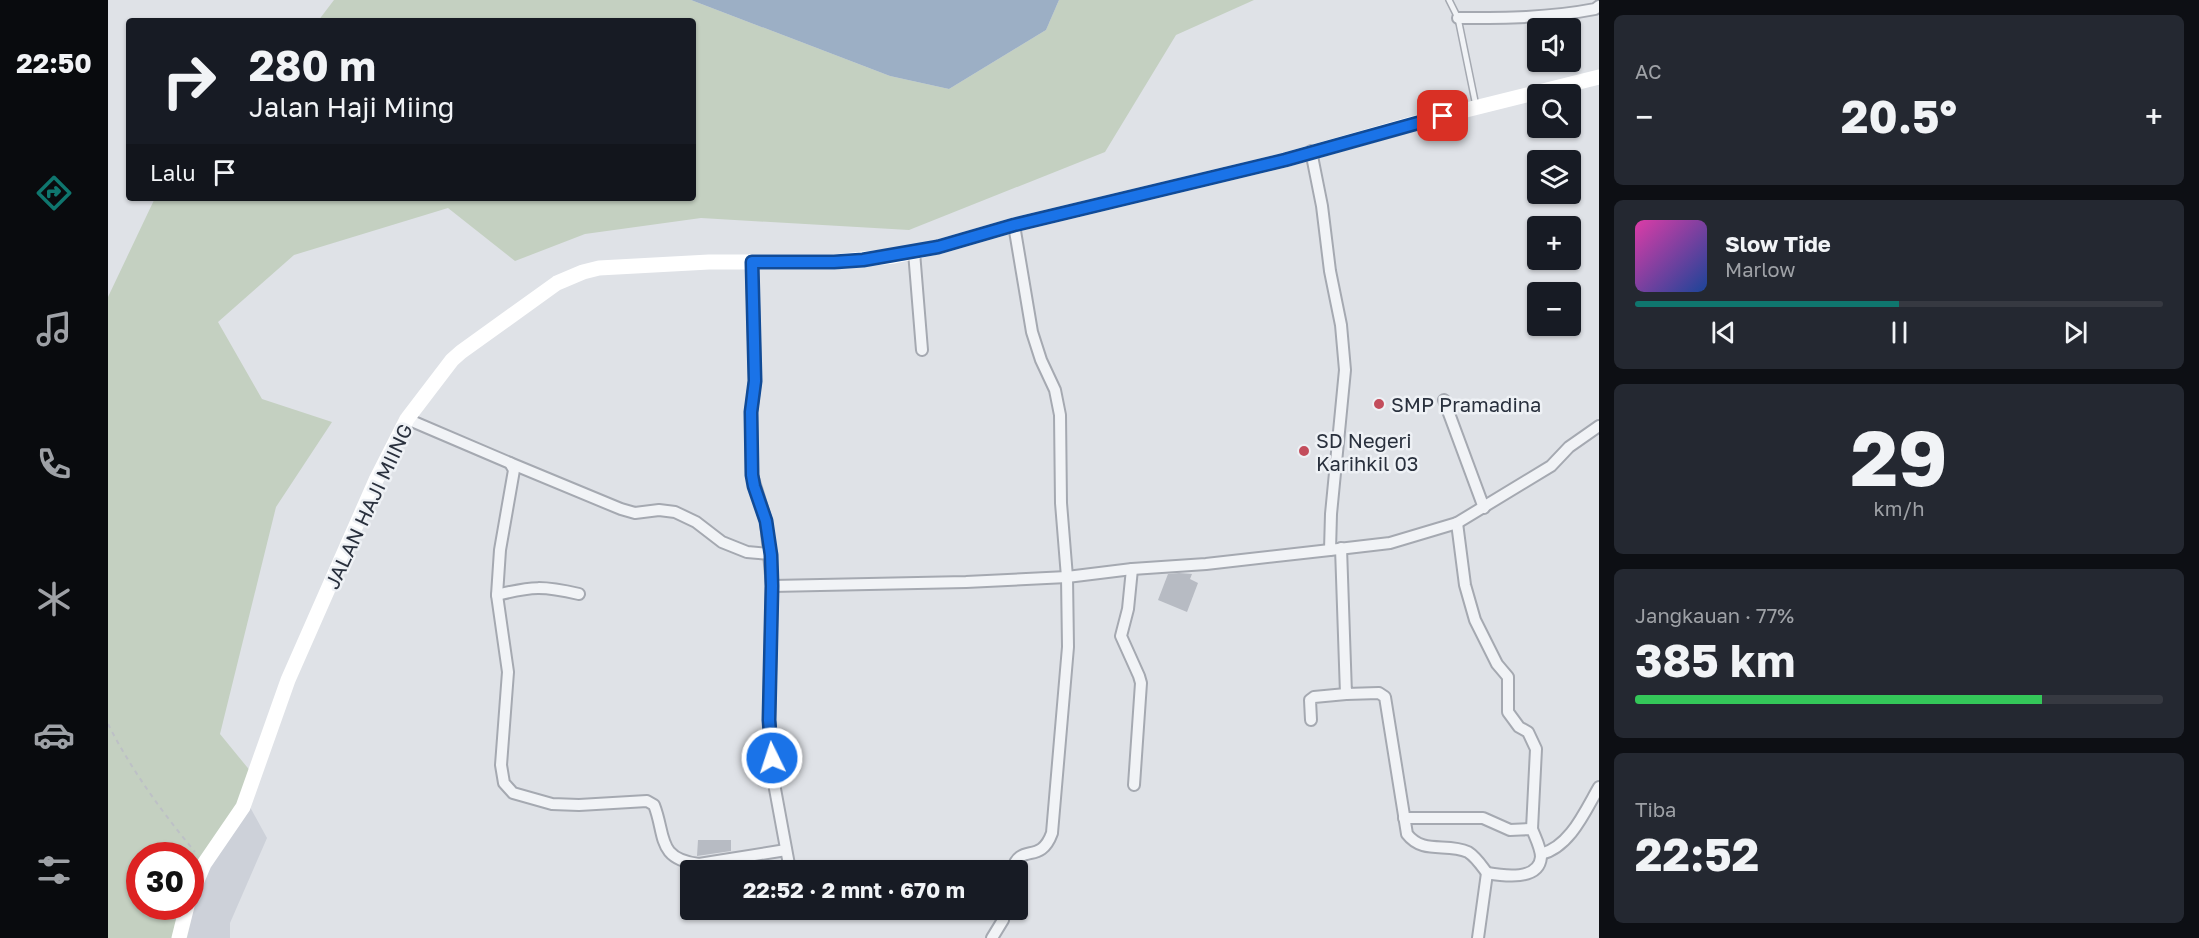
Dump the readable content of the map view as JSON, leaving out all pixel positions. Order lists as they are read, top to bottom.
{
  "streets": {
    "main road": ["JALAN HAJI MIING"]
  },
  "places": ["SMP Pramadina", "SD Negeri Karihkil 03"],
  "page": {
    "tabs": "22:50",
    "tile": [
      "AC",
      ["29", "km/h"],
      ["Jangkauan · 77%", "385 km"],
      ["Tiba", "22:52"]
    ],
    "map_buttons": ["+", "−"],
    "turn": ["280 m", "Jalan Haji Miing"],
    "heat": ["−", "20.5°", "+"],
    "then": "Lalu",
    "song": ["Slow Tide", "Marlow"],
    "limit": "30",
    "trip": "22:52 · 2 mnt · 670 m"
  }
}
